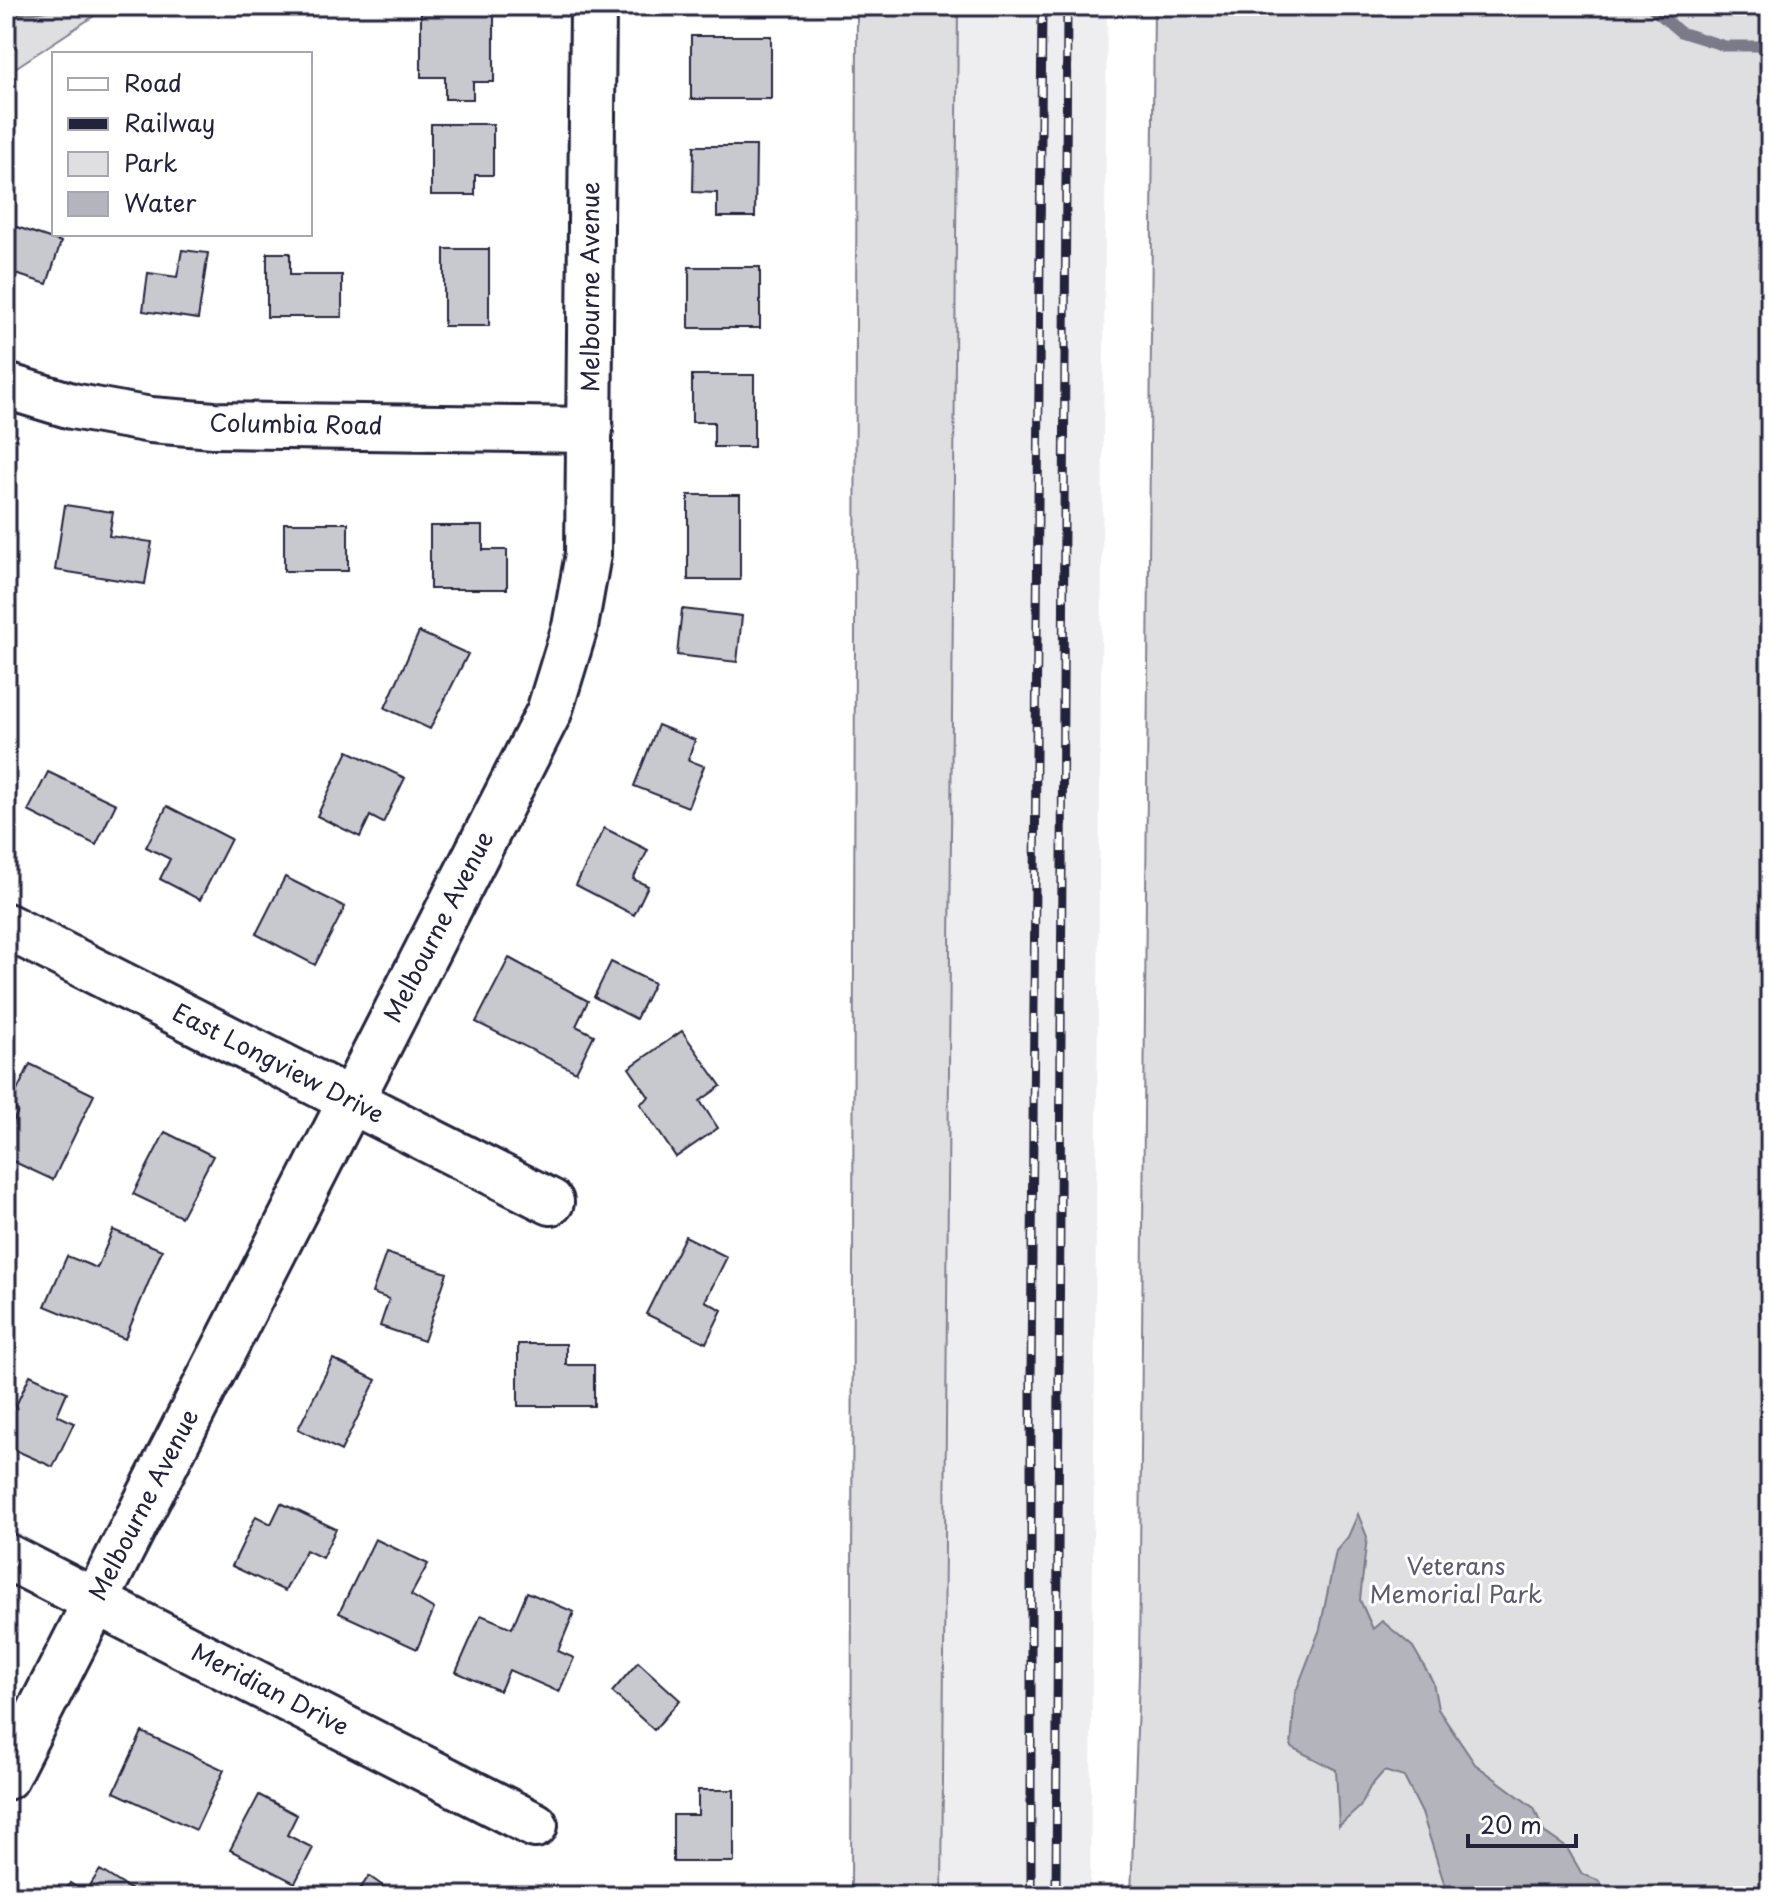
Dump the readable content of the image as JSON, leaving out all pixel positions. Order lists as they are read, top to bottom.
{
  "streets": {
    "street": [
      "Melbourne Avenue",
      "Columbia Road",
      "East Longview Drive",
      "Meridian Drive"
    ]
  },
  "crossings": [
    ["Melbourne Avenue", "Columbia Road"],
    ["Melbourne Avenue", "East Longview Drive"],
    ["Melbourne Avenue", "Meridian Drive"]
  ],
  "parks": ["Veterans Memorial Park"],
  "legend": [
    "Road",
    "Railway",
    "Park",
    "Water"
  ],
  "scale_bar": "20 m"
}
